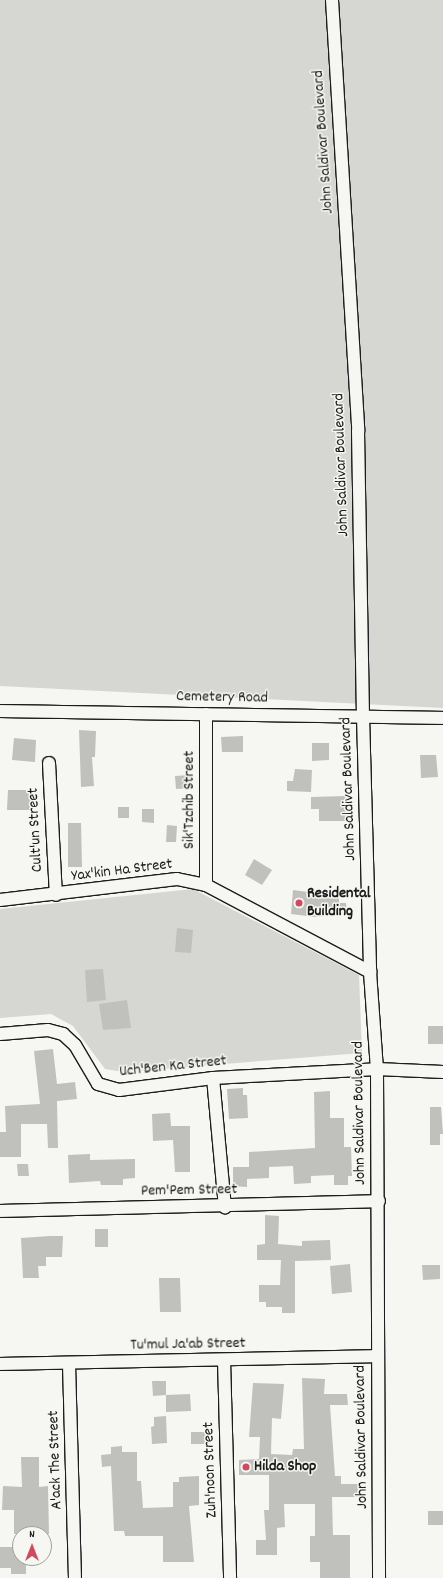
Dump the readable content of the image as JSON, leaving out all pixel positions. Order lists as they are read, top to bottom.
{
  "streets": {
    "street": [
      "John Saldivar Boulevard",
      "Cemetery Road",
      "Sik'Tzchib Street",
      "Cult'un Street",
      "Yax'kin Ha Street",
      "Uch'Ben Ka Street",
      "Pem'Pem Street",
      "Tu'mul Ja'ab Street",
      "A'ack The Street",
      "Zuh'noon Street"
    ]
  },
  "crossings": [
    ["John Saldivar Boulevard", "Cemetery Road"],
    ["John Saldivar Boulevard", "Yax'kin Ha Street"],
    ["John Saldivar Boulevard", "Uch'Ben Ka Street"],
    ["John Saldivar Boulevard", "Pem'Pem Street"],
    ["John Saldivar Boulevard", "Tu'mul Ja'ab Street"],
    ["Cemetery Road", "Sik'Tzchib Street"],
    ["Sik'Tzchib Street", "Yax'kin Ha Street"],
    ["Cult'un Street", "Yax'kin Ha Street"],
    ["Tu'mul Ja'ab Street", "A'ack The Street"],
    ["Tu'mul Ja'ab Street", "Zuh'noon Street"]
  ],
  "places": ["Residental Building", "Hilda Shop"],
  "north": "top"
}
